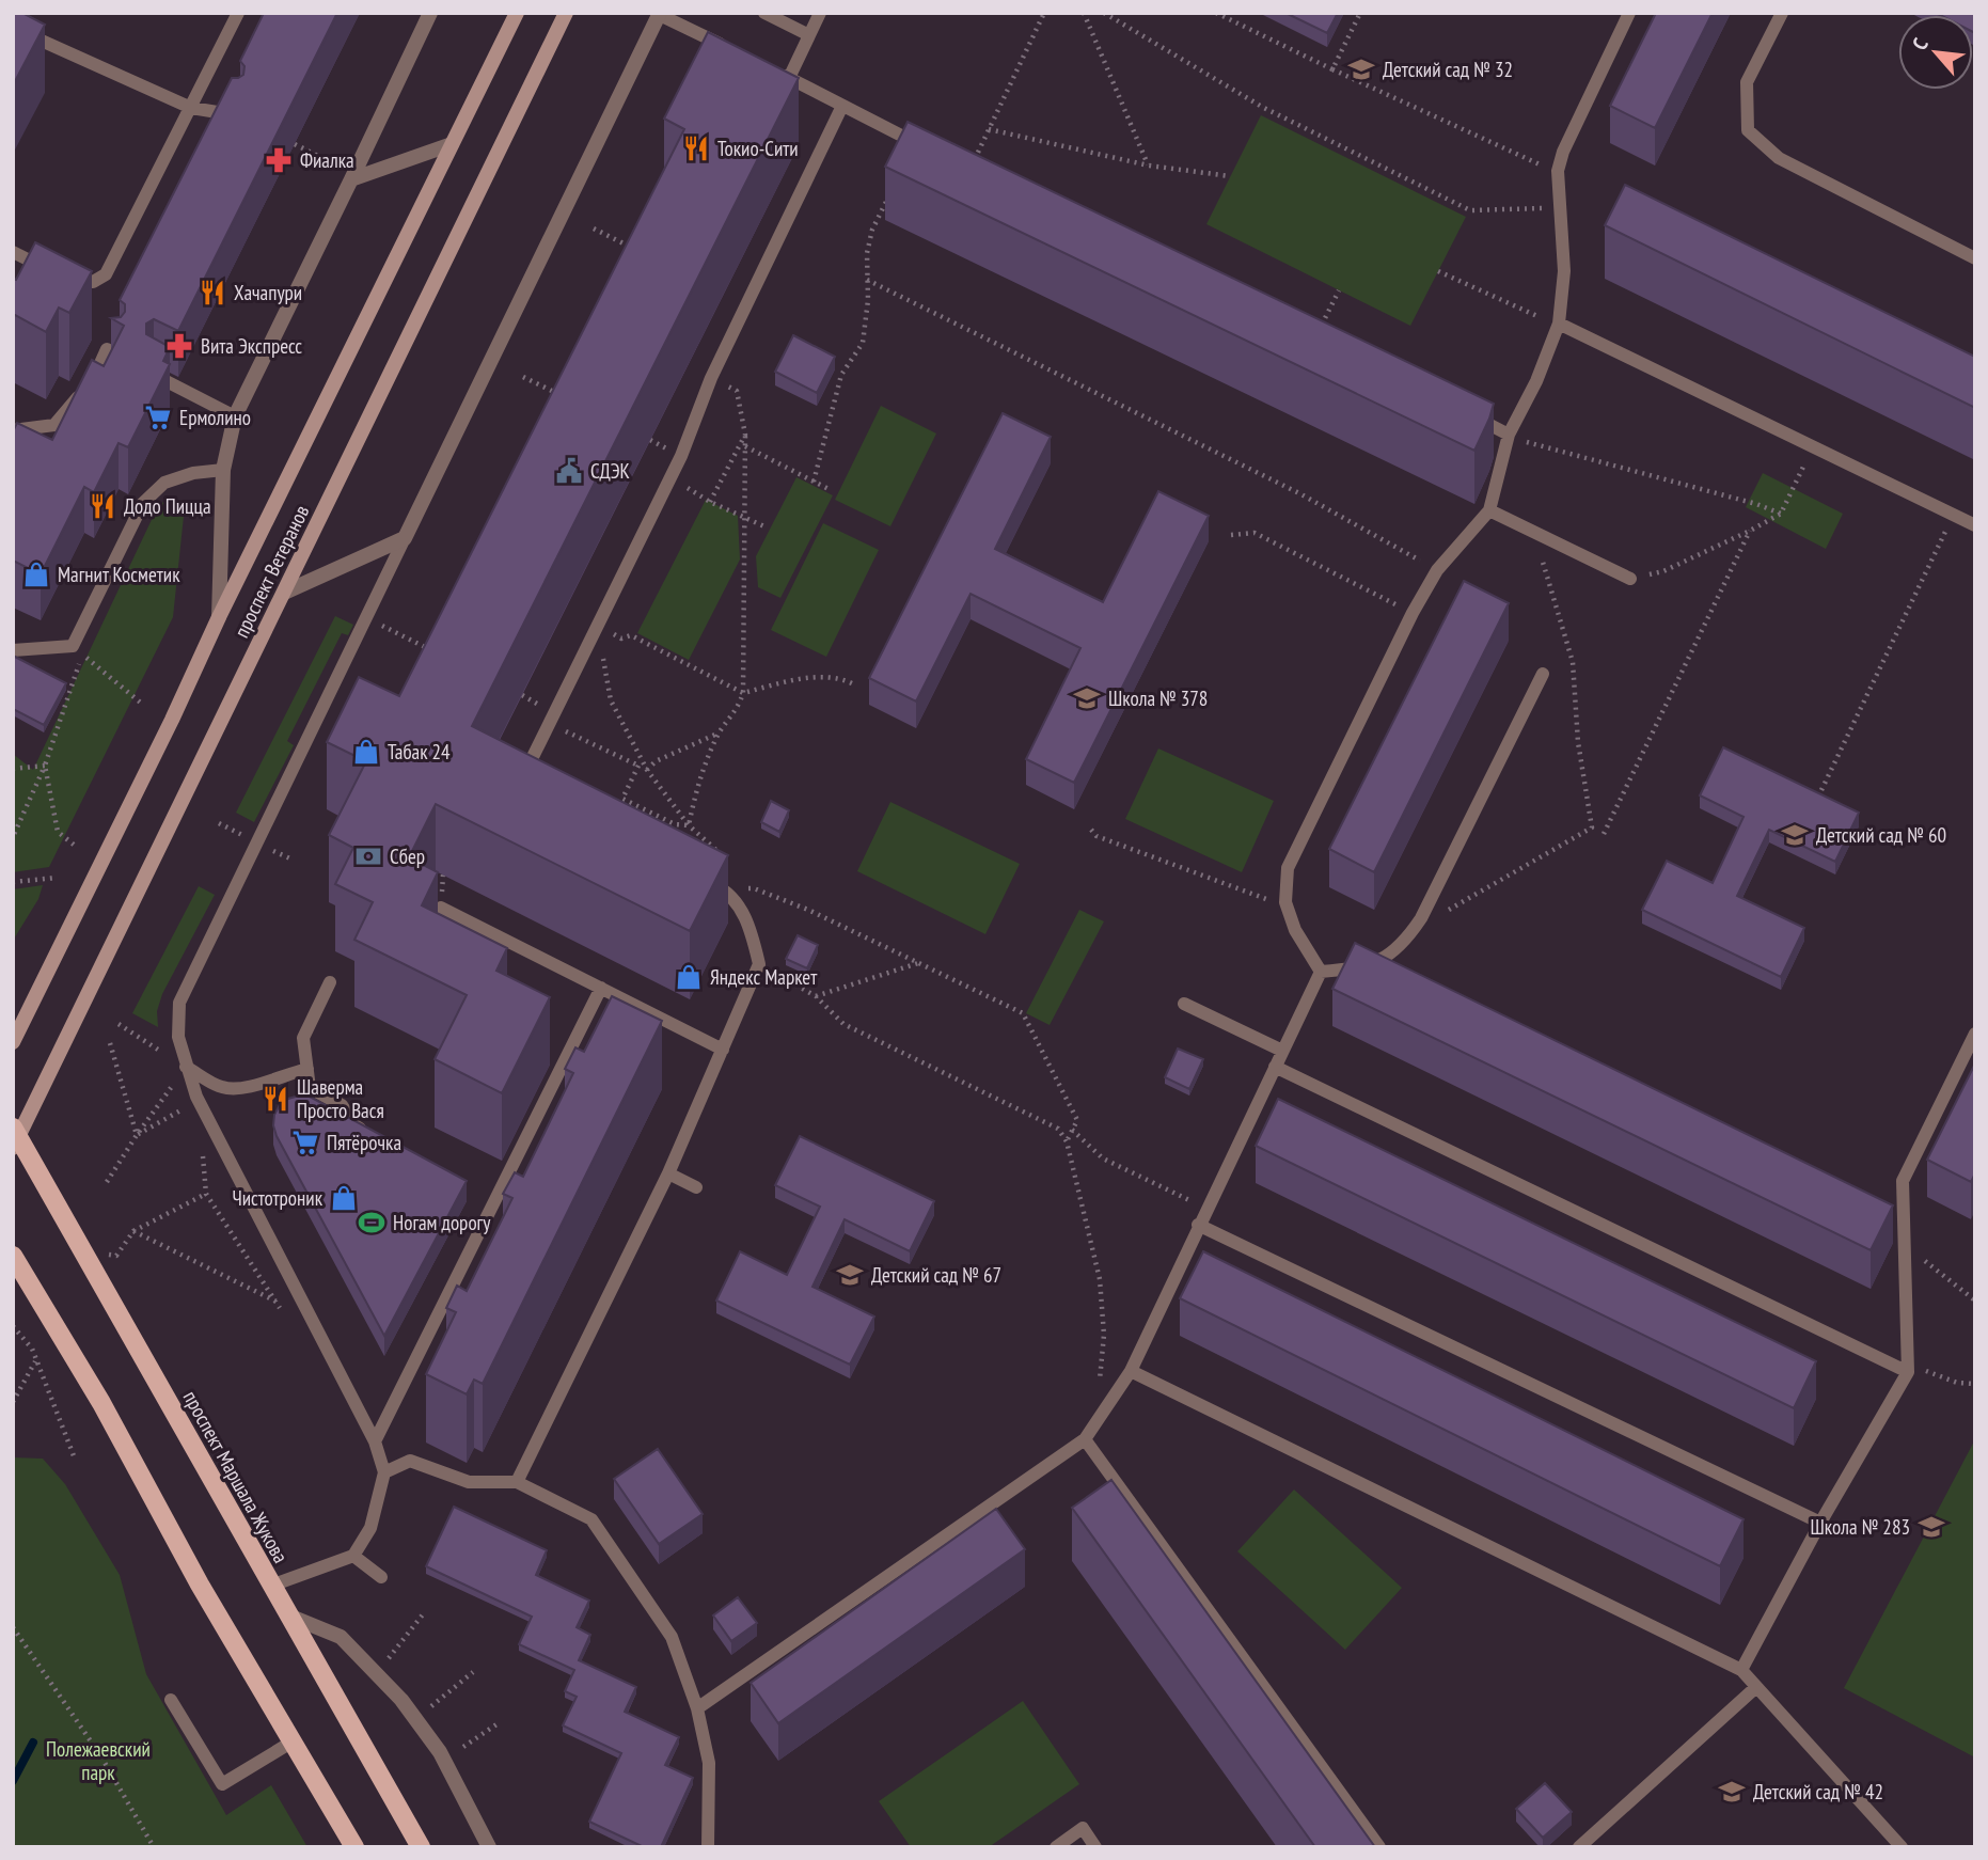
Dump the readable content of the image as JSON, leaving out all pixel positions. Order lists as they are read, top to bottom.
{
  "streets": {
    "main road": ["проспект Ветеранов", "проспект Маршала Жукова"]
  },
  "crossings": [
    ["проспект Ветеранов", "проспект Маршала Жукова"]
  ],
  "parks": ["Полежаевский парк"],
  "places": {
    "school or university": [
      "Детский сад № 32",
      "Школа № 378",
      "Детский сад № 60",
      "Детский сад № 67",
      "Школа № 283",
      "Детский сад № 42"
    ],
    "restaurant": [
      "Токио-Сити",
      "Хачапури",
      "Додо Пицца",
      "Шаверма Просто Вася"
    ],
    "pharmacy": ["Фиалка", "Вита Экспресс"],
    "supermarket": ["Ермолино", "Пятёрочка"],
    "public building": ["СДЭК"],
    "shop": [
      "Магнит Косметик",
      "Табак 24",
      "Яндекс Маркет",
      "Чистотроник"
    ],
    "bank": ["Сбер"],
    "sports": ["Ногам дорогу"]
  },
  "north": "top left"
}
